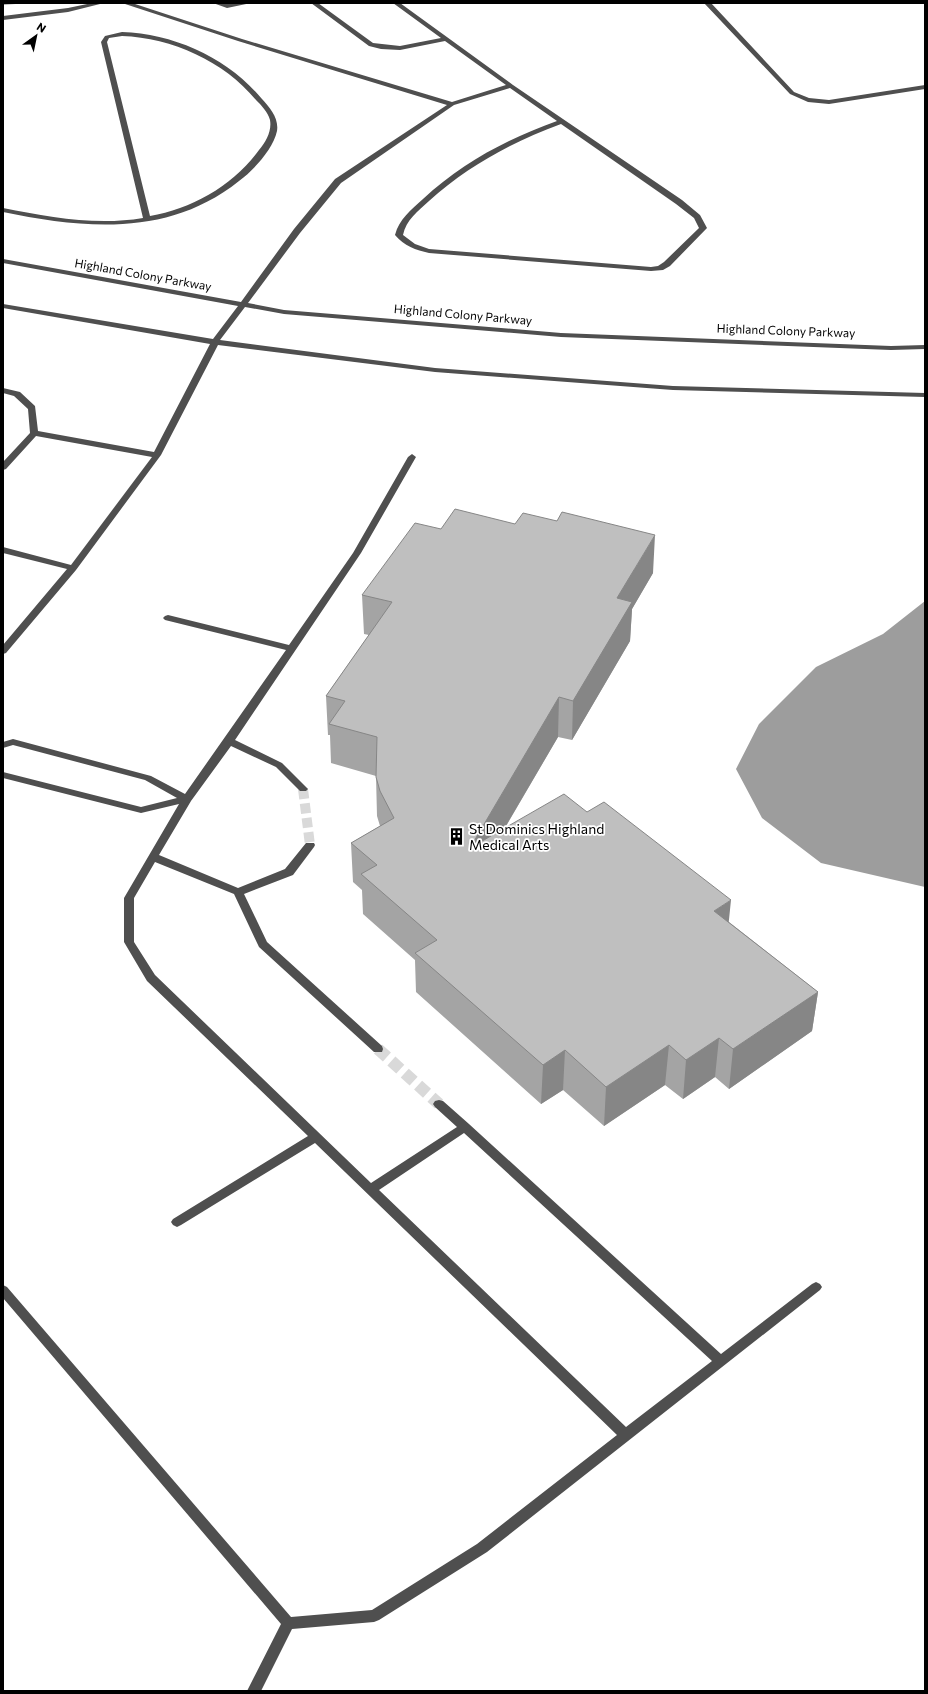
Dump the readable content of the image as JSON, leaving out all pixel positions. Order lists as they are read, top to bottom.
{
  "streets": {
    "street": ["Highland Colony Parkway"]
  },
  "places": {
    "building": ["St Dominics Highland Medical Arts"]
  },
  "north": "top right"
}
